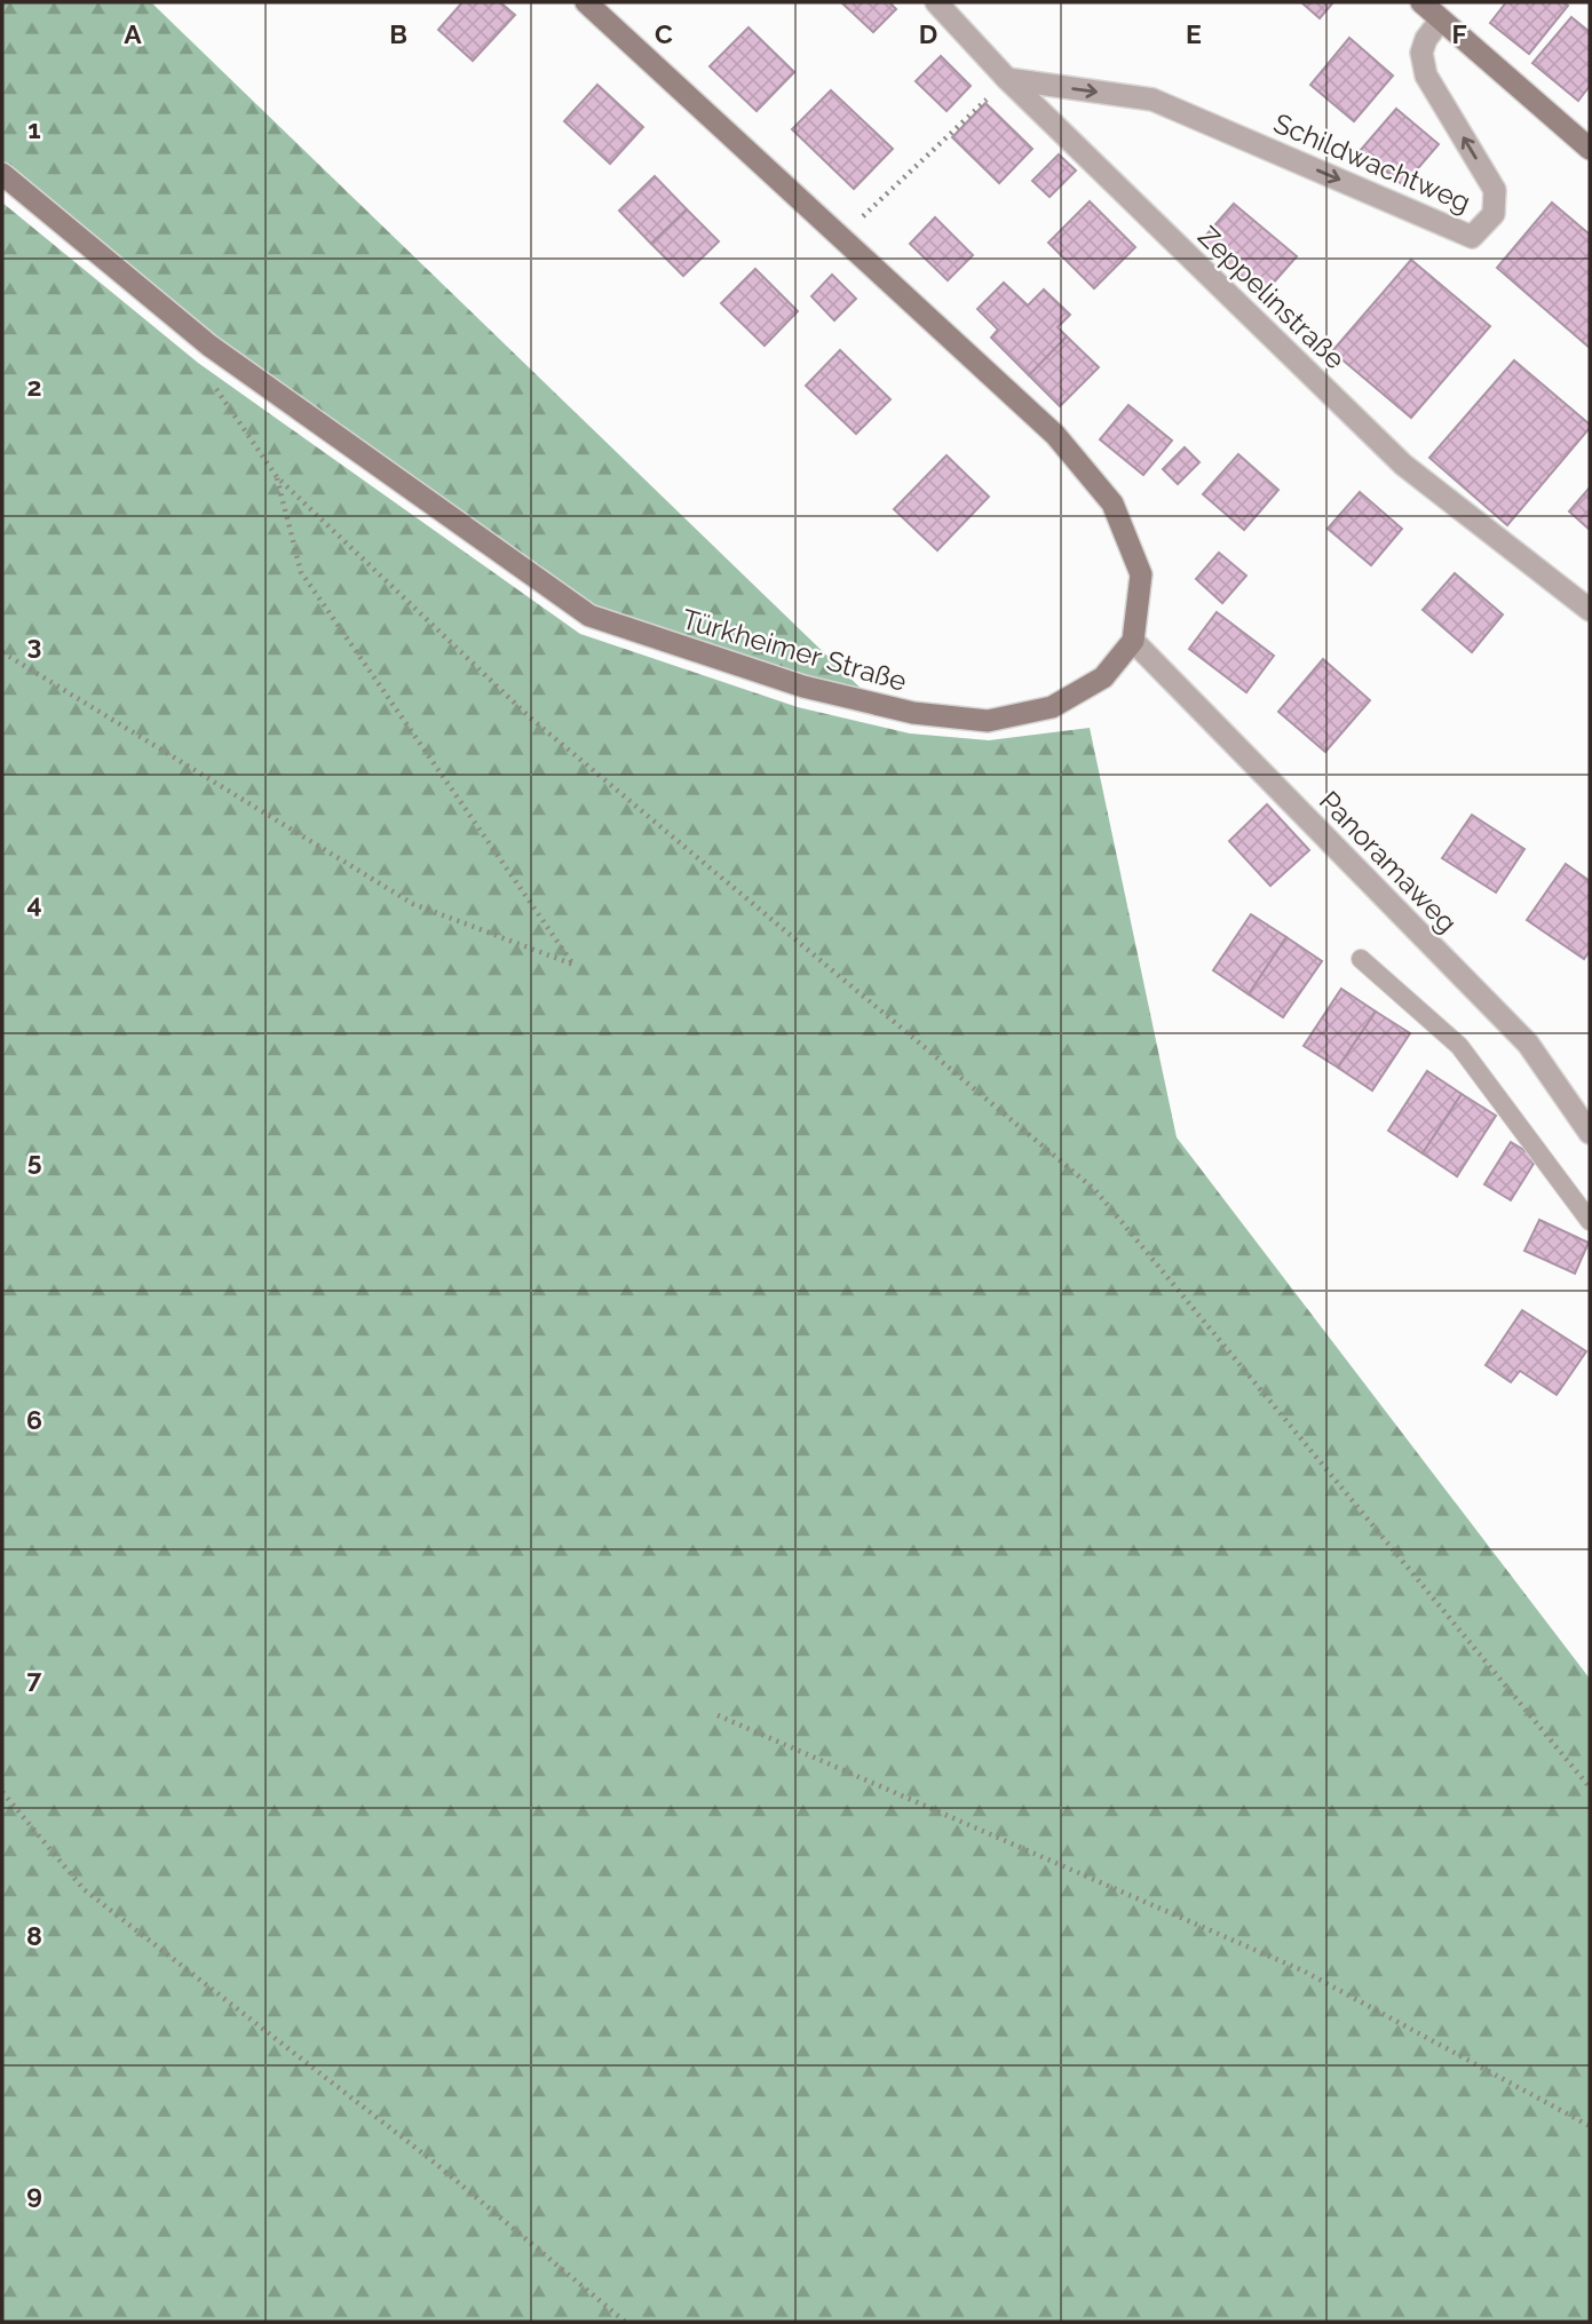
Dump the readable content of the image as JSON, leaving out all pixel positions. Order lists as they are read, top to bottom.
{
  "streets": {
    "main road": ["Türkheimer Straße"],
    "street": ["Schildwachtweg", "Zeppelinstraße", "Panoramaweg"]
  },
  "crossings": [
    ["Schildwachtweg", "Zeppelinstraße"],
    ["Türkheimer Straße", "Panoramaweg"]
  ],
  "grid": {
    "columns": [
      "A",
      "B",
      "C",
      "D",
      "E",
      "F"
    ],
    "rows": [
      "1",
      "2",
      "3",
      "4",
      "5",
      "6",
      "7",
      "8",
      "9"
    ]
  }
}
